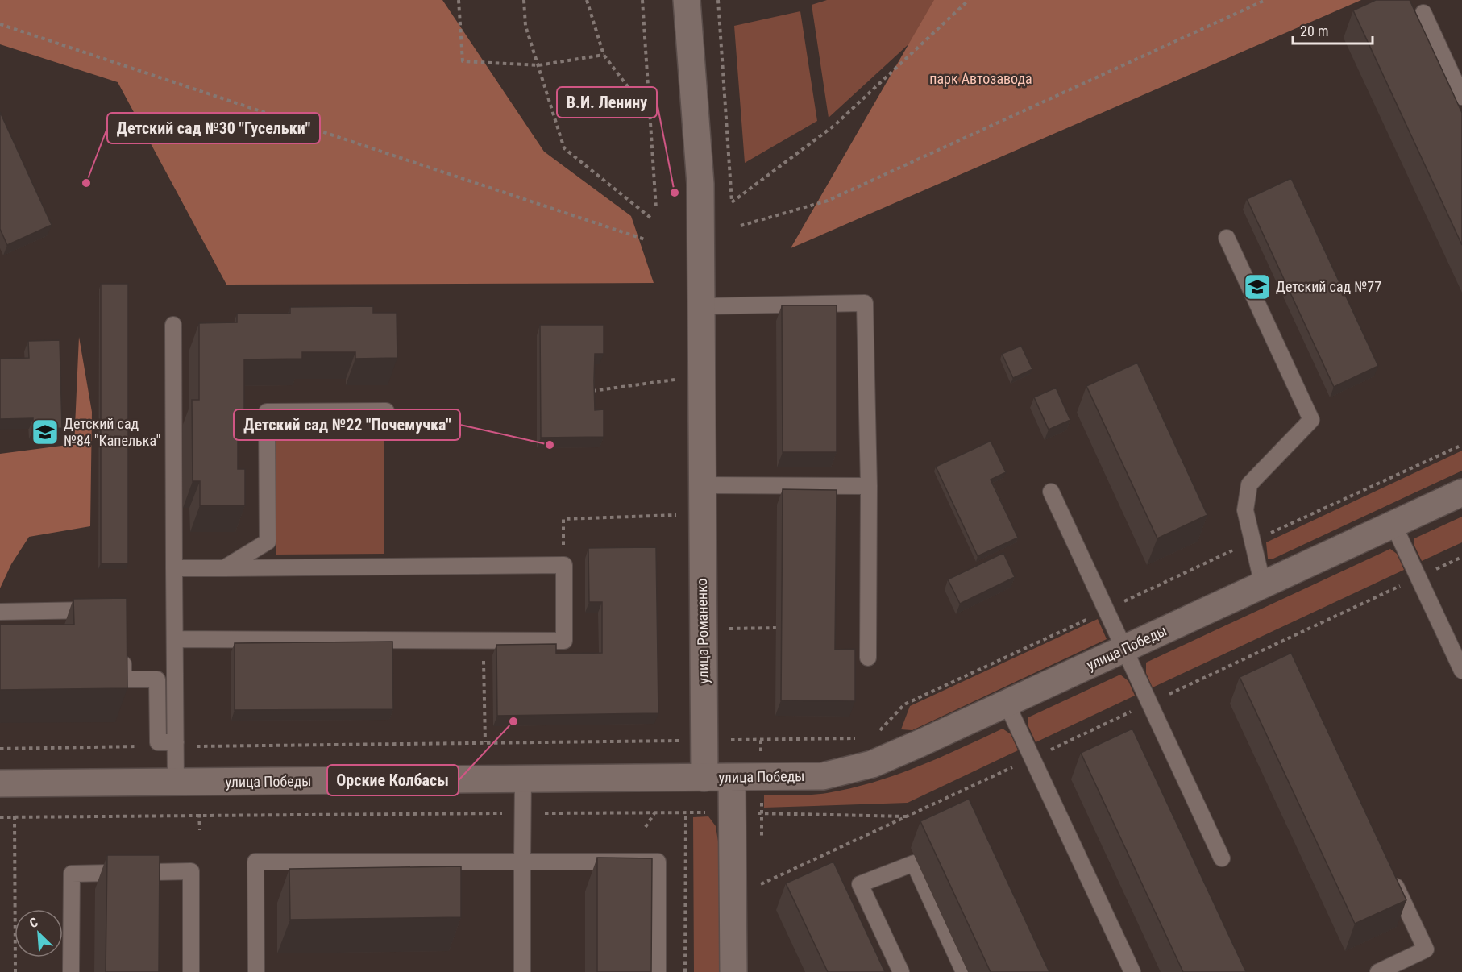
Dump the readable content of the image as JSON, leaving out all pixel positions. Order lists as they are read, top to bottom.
{
  "streets": {
    "street": ["улица Романенко", "улица Победы"]
  },
  "crossings": [
    ["улица Романенко", "улица Победы"]
  ],
  "parks": ["парк Автозавода"],
  "places": {
    "other": [
      "Детский сад №30 \"Гусельки\"",
      "В.И. Ленину",
      "Детский сад №22 \"Почемучка\"",
      "Орские Колбасы"
    ],
    "school or university": ["Детский сад №77", "Детский сад №84 \"Капелька\""]
  },
  "scale_bar": "20 m",
  "north": "top left"
}
